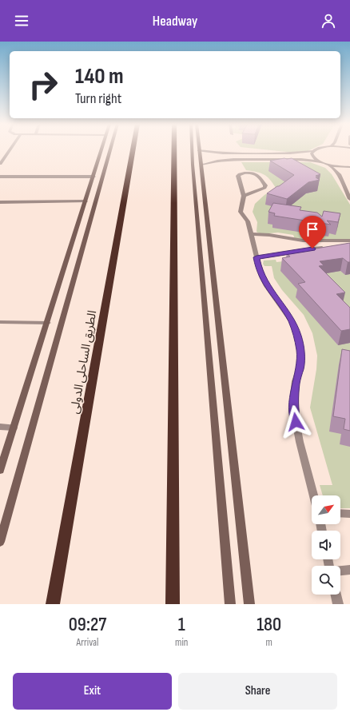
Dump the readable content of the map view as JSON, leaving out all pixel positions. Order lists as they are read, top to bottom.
{
  "streets": {
    "highway": ["الطريق الساحلى الدولى"]
  },
  "north": "top right",
  "page": {
    "header": "Headway",
    "turn": ["140 m", "Turn right"],
    "eta": [
      "09:27",
      "Arrival",
      "1",
      "min",
      "180",
      "m"
    ],
    "buttons": ["Exit", "Share"]
  }
}
